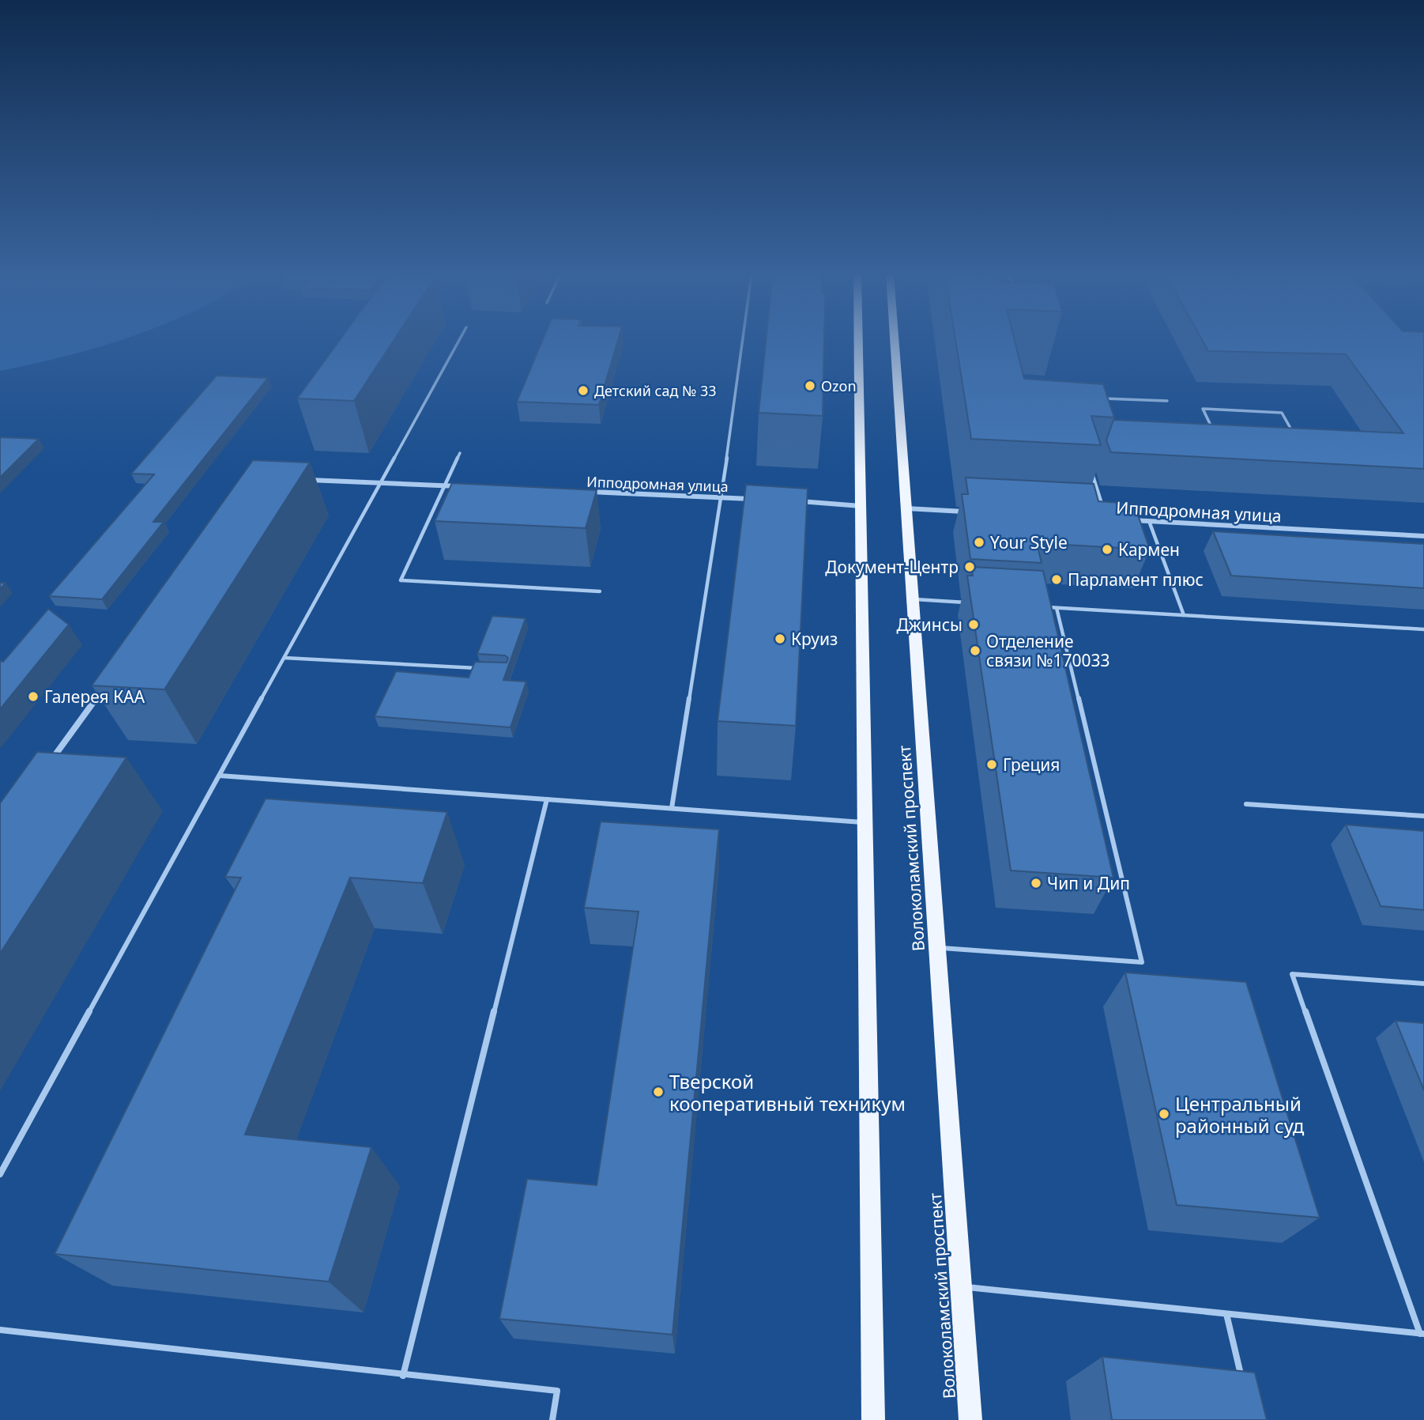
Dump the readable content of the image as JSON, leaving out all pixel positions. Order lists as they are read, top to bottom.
{
  "streets": {
    "main road": ["Волоколамский проспект"],
    "street": ["Ипподромная улица"]
  },
  "places": [
    "Ozon",
    "Детский сад № 33",
    "Your Style",
    "Кармен",
    "Документ-Центр",
    "Парламент плюс",
    "Джинсы",
    "Круиз",
    "Отделение связи №170033",
    "Галерея КАА",
    "Греция",
    "Чип и Дип",
    "Тверской кооперативный техникум",
    "Центральный районный суд"
  ]
}
